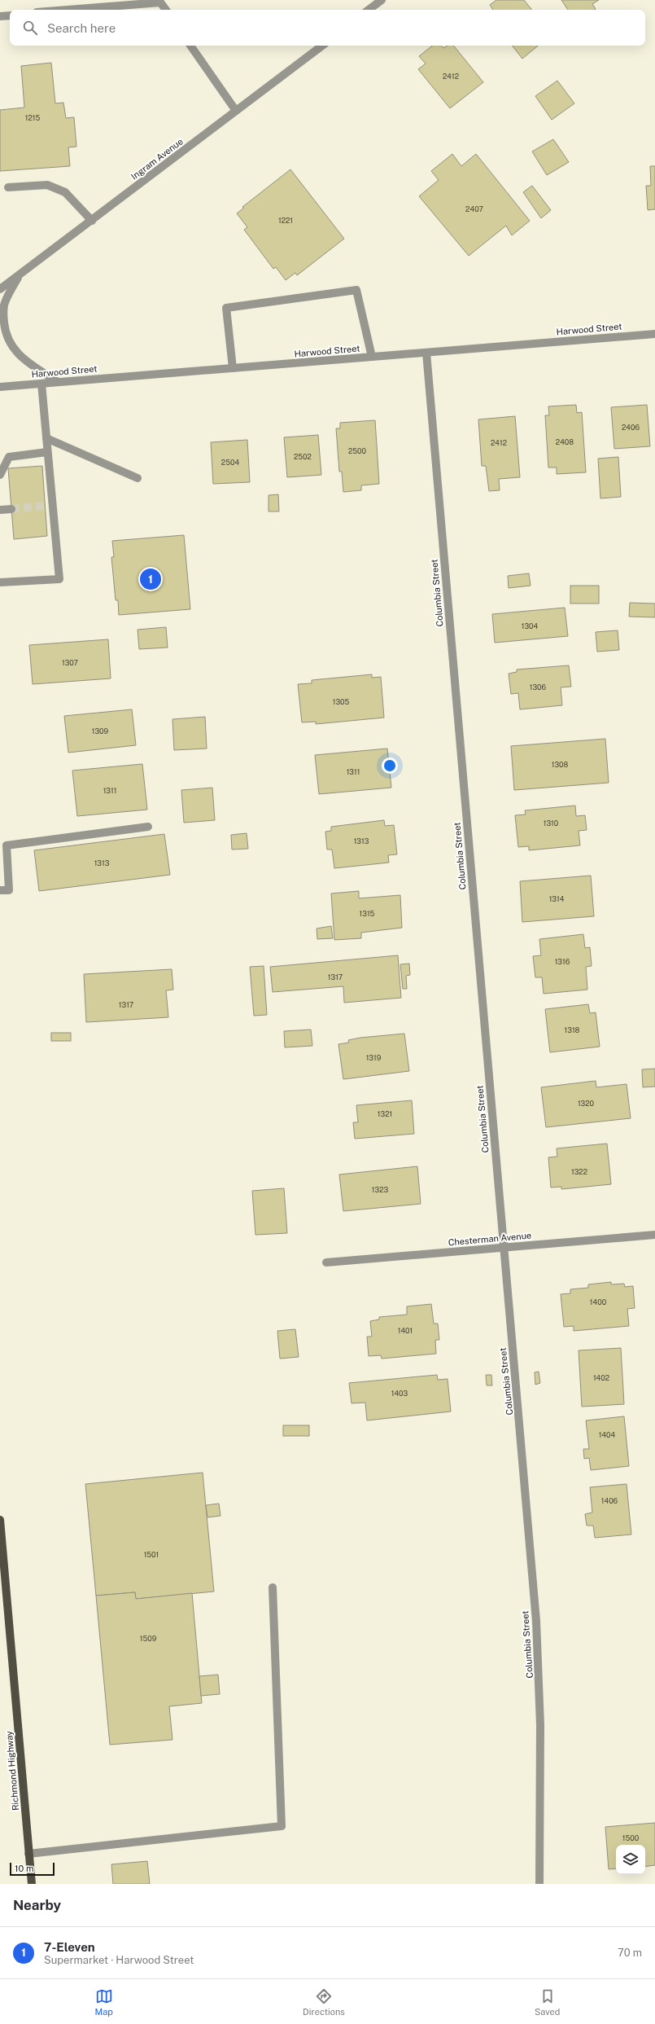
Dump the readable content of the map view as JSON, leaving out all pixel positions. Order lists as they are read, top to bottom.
{
  "streets": {
    "main road": ["Richmond Highway"],
    "street": [
      "Ingram Avenue",
      "Harwood Street",
      "Columbia Street",
      "Chesterman Avenue"
    ]
  },
  "crossings": [
    ["Harwood Street", "Columbia Street"],
    ["Columbia Street", "Chesterman Avenue"]
  ],
  "house_numbers": [
    "2412",
    "1215",
    "2407",
    "1221",
    "2406",
    "2408",
    "2412",
    "2500",
    "2502",
    "2504",
    "1304",
    "1307",
    "1306",
    "1305",
    "1309",
    "1308",
    "1311",
    "1311",
    "1310",
    "1313",
    "1313",
    "1314",
    "1315",
    "1316",
    "1317",
    "1317",
    "1318",
    "1319",
    "1320",
    "1321",
    "1322",
    "1323",
    "1400",
    "1401",
    "1402",
    "1403",
    "1404",
    "1406",
    "1501",
    "1509",
    "1500"
  ],
  "scale_bar": "10 m",
  "page": {
    "search": "Search here",
    "pins": "1",
    "scale": "10 m",
    "heading": "Nearby",
    "list": [
      {
        "mark": "1",
        "name": "7-Eleven",
        "note": "Supermarket · Harwood Street",
        "value": "70 m"
      }
    ],
    "nav": ["Map", "Directions", "Saved"]
  }
}
